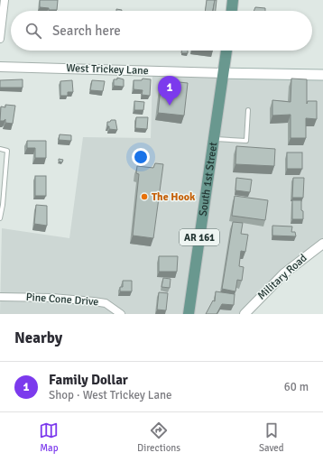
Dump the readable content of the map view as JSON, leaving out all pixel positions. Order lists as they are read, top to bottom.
{
  "streets": {
    "main road": ["West Trickey Lane", "South 1st Street", "AR 161"],
    "street": ["Military Road", "Pine Cone Drive"]
  },
  "crossings": [
    ["West Trickey Lane", "South 1st Street"]
  ],
  "places": ["The Hook"],
  "page": {
    "search": "Search here",
    "pins": "1",
    "heading": "Nearby",
    "list": [
      {
        "mark": "1",
        "name": "Family Dollar",
        "note": "Shop · West Trickey Lane",
        "value": "60 m"
      }
    ],
    "nav": ["Map", "Directions", "Saved"]
  }
}
